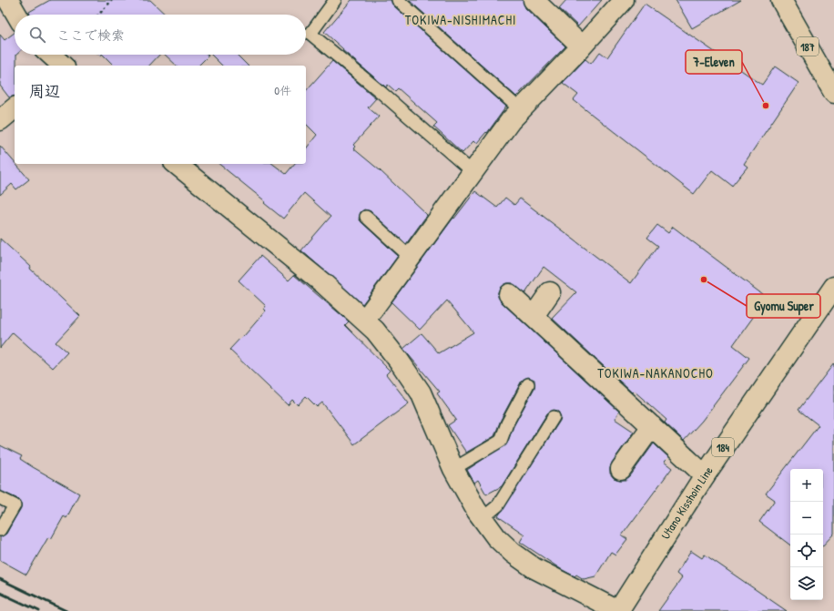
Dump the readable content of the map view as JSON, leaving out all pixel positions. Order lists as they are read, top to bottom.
{
  "streets": {
    "street": ["187", "184", "Utano Kisshoin Line"]
  },
  "districts": ["TOKIWA-NISHIMACHI", "TOKIWA-NAKANOCHO"],
  "places": ["7-Eleven", "Gyomu Super"],
  "page": {
    "search": "ここで検索",
    "heading": ["周辺", "0件"],
    "map_buttons": ["+", "−"]
  }
}
